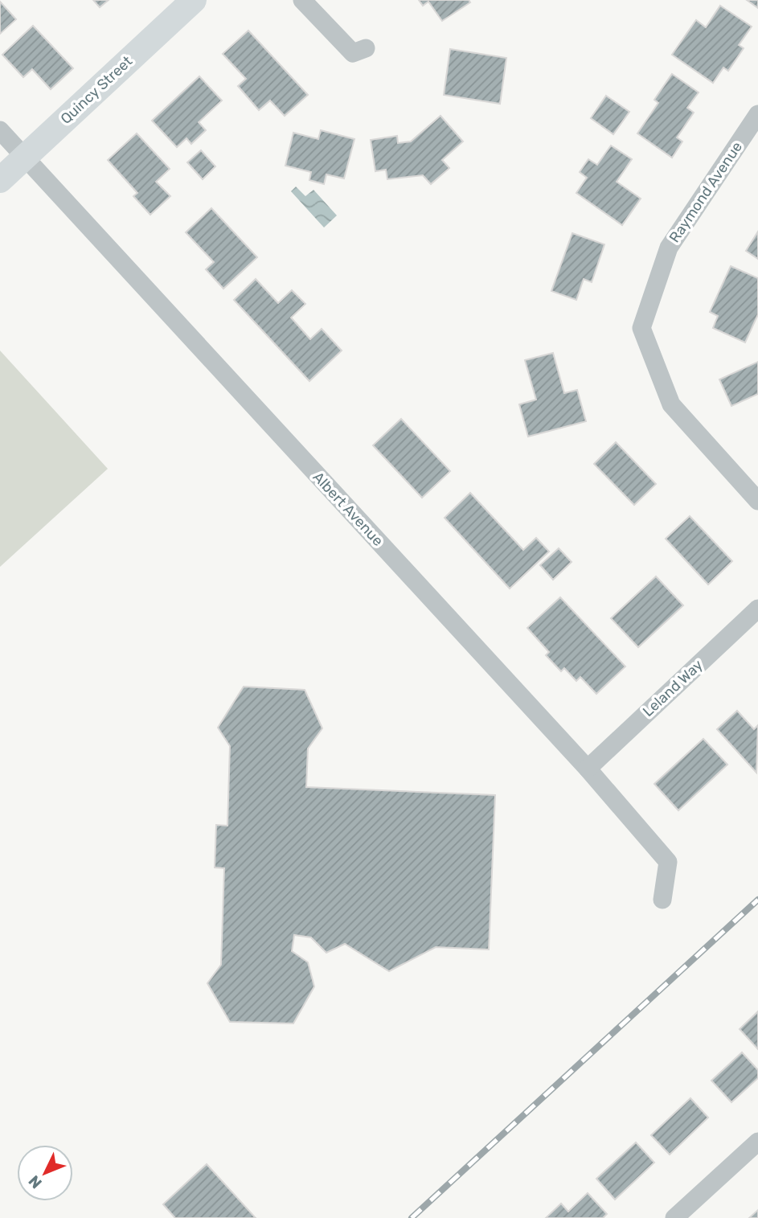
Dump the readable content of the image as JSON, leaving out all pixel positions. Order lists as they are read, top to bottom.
{
  "streets": {
    "street": [
      "Quincy Street",
      "Raymond Avenue",
      "Albert Avenue",
      "Leland Way"
    ]
  },
  "crossings": [
    ["Quincy Street", "Albert Avenue"],
    ["Albert Avenue", "Leland Way"]
  ],
  "north": "bottom left"
}
